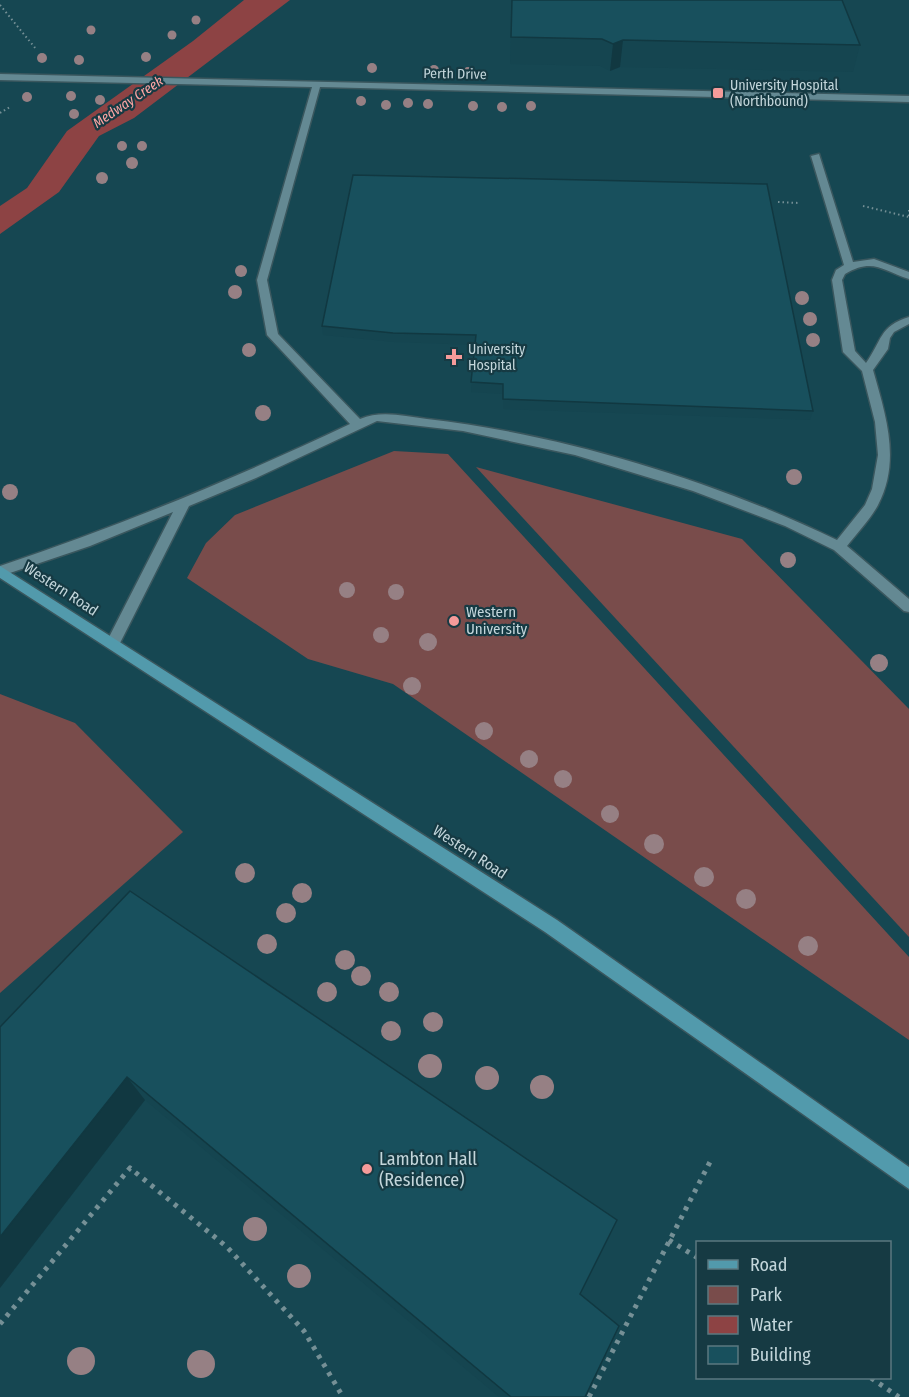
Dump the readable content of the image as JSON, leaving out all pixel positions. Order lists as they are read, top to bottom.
{
  "streets": {
    "main road": ["Western Road"],
    "street": ["Perth Drive"]
  },
  "water": ["Medway Creek"],
  "places": {
    "transit": ["University Hospital (Northbound)"],
    "health": ["University Hospital"],
    "other": ["Western University", "Lambton Hall (Residence)"]
  },
  "legend": [
    "Road",
    "Park",
    "Water",
    "Building"
  ]
}
